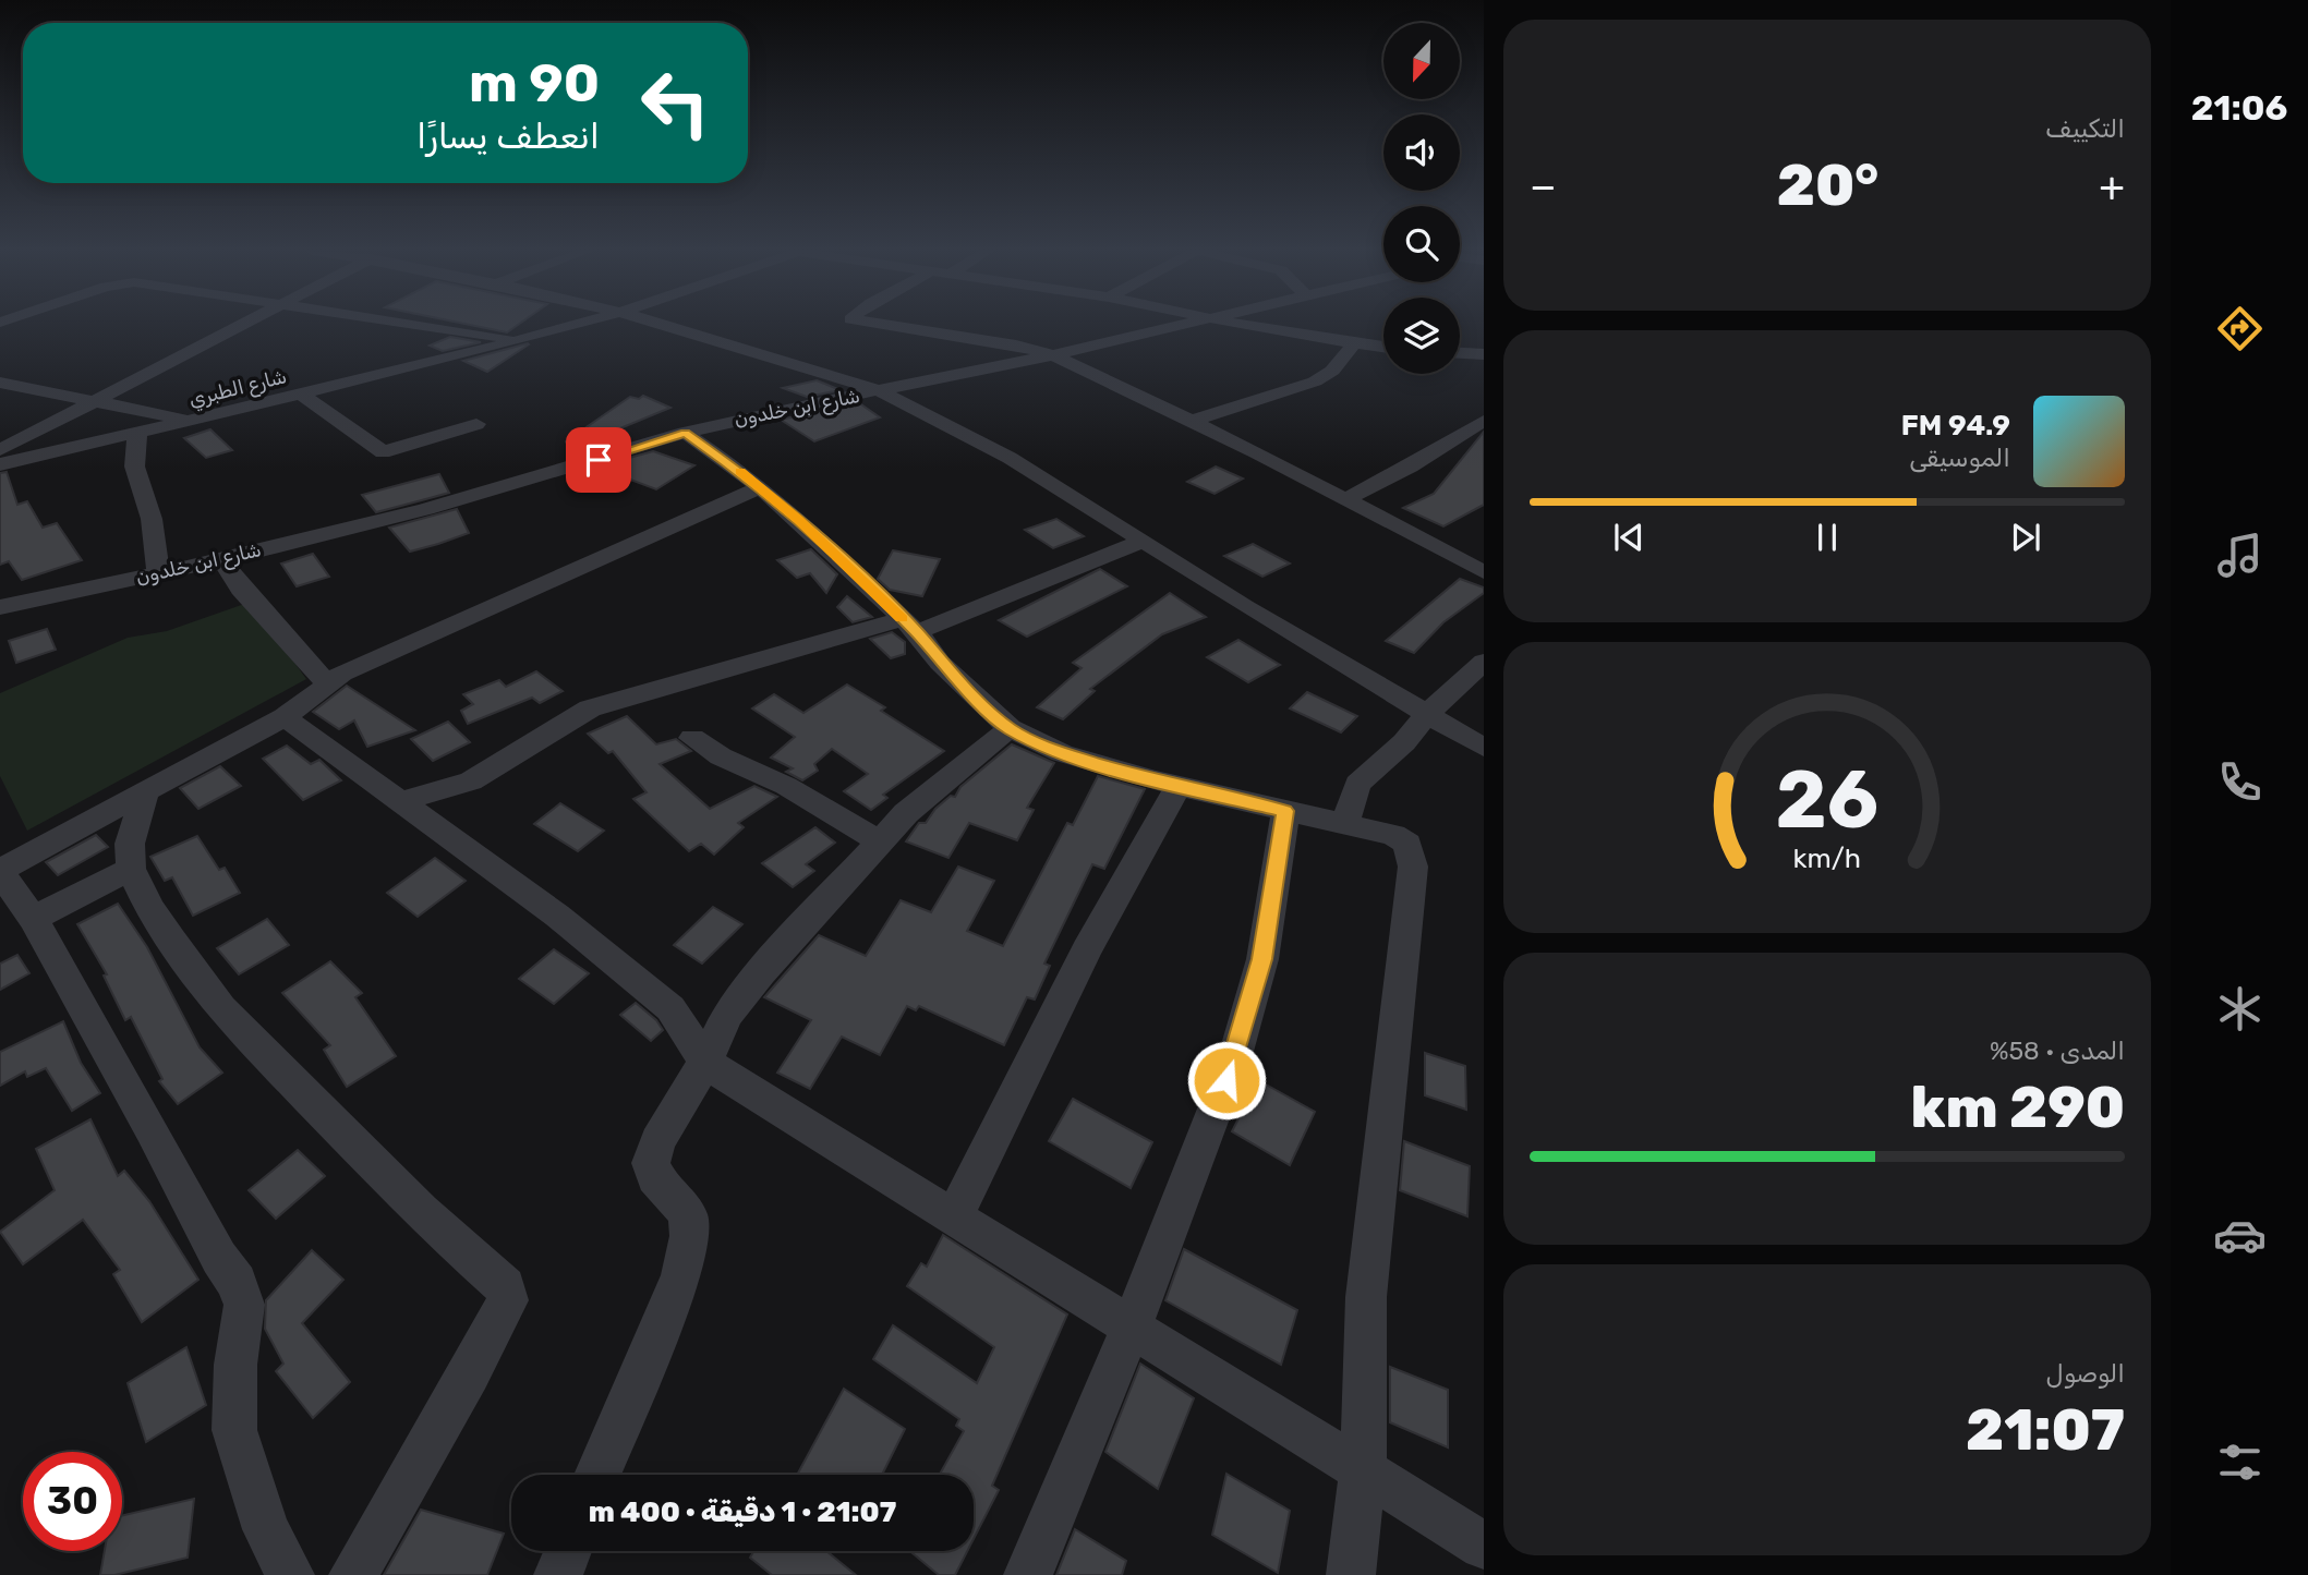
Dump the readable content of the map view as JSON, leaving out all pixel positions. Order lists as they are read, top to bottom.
{
  "streets": {
    "street": ["شارع الطبري", "شارع ابن خلدون"]
  },
  "north": "bottom",
  "page": {
    "tabs": "21:06",
    "tile": [
      "التكييف",
      ["المدى · 58%", "290 km"],
      ["الوصول", "21:07"]
    ],
    "turn": ["90 m", "انعطف يسارًا"],
    "heat": ["−", "20°", "+"],
    "song": ["94.9 FM", "الموسيقى"],
    "limit": "30",
    "trip": "21:07 · 1 دقيقة · 400 m",
    "gauge": ["26", "km/h"]
  }
}
